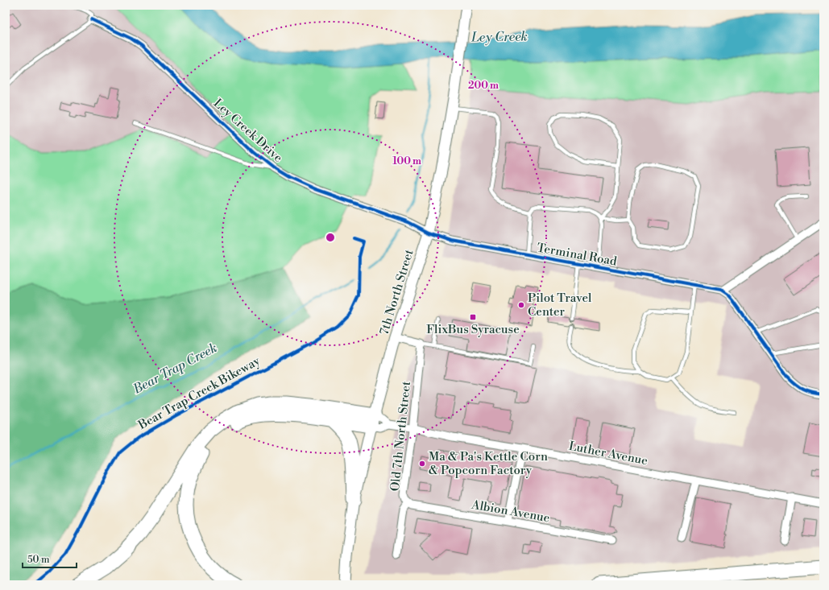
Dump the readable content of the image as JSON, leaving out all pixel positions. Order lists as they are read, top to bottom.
{
  "streets": {
    "street": [
      "Ley Creek Drive",
      "Terminal Road",
      "7th North Street",
      "Old 7th North Street",
      "Luther Avenue",
      "Albion Avenue"
    ],
    "cycle path": ["Bear Trap Creek Bikeway"]
  },
  "crossings": [
    ["Ley Creek Drive", "Terminal Road"],
    ["Ley Creek Drive", "7th North Street"],
    ["Terminal Road", "7th North Street"],
    ["7th North Street", "Luther Avenue"],
    ["Old 7th North Street", "Luther Avenue"],
    ["Old 7th North Street", "Albion Avenue"]
  ],
  "water": ["Ley Creek", "Bear Trap Creek"],
  "places": {
    "other": ["Pilot Travel Center", "Ma & Pa's Kettle Corn & Popcorn Factory"],
    "transit": ["FlixBus Syracuse"]
  },
  "scale_bar": "50 m",
  "rings": ["200 m", "100 m"]
}
